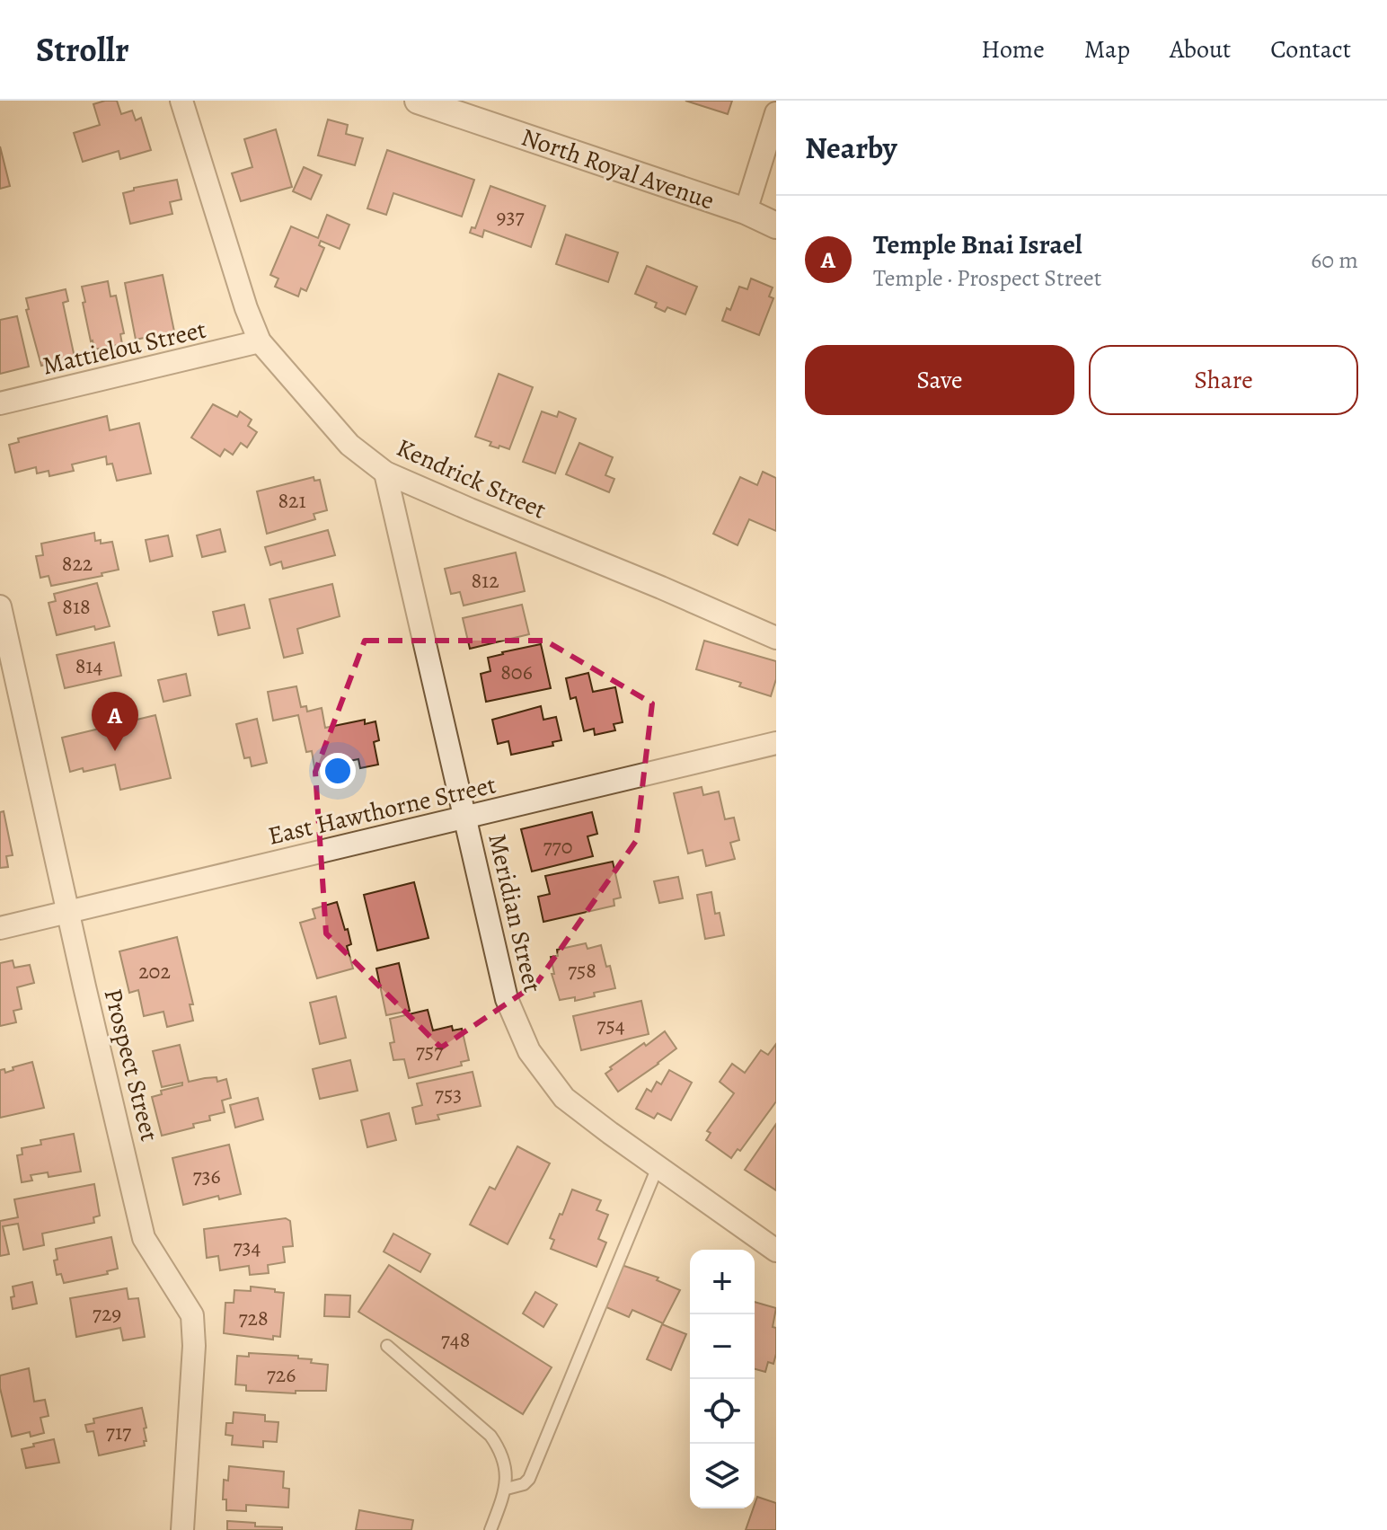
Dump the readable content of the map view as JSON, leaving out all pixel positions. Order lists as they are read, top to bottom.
{
  "streets": {
    "street": [
      "North Royal Avenue",
      "Mattielou Street",
      "Kendrick Street",
      "East Hawthorne Street",
      "Meridian Street",
      "Prospect Street"
    ]
  },
  "crossings": [
    ["Mattielou Street", "Kendrick Street"],
    ["Kendrick Street", "Meridian Street"],
    ["East Hawthorne Street", "Meridian Street"],
    ["East Hawthorne Street", "Prospect Street"]
  ],
  "house_numbers": [
    "937",
    "821",
    "822",
    "812",
    "818",
    "814",
    "806",
    "770",
    "758",
    "202",
    "754",
    "757",
    "753",
    "736",
    "734",
    "729",
    "728",
    "748",
    "726",
    "717"
  ],
  "page": {
    "header": "Strollr",
    "nav": [
      "Home",
      "Map",
      "About",
      "Contact"
    ],
    "heading": "Nearby",
    "list": [
      {
        "mark": "A",
        "name": "Temple Bnai Israel",
        "note": "Temple · Prospect Street",
        "value": "60 m"
      }
    ],
    "buttons": ["Save", "Share"],
    "pins": "A",
    "map_buttons": ["+", "−"]
  }
}
